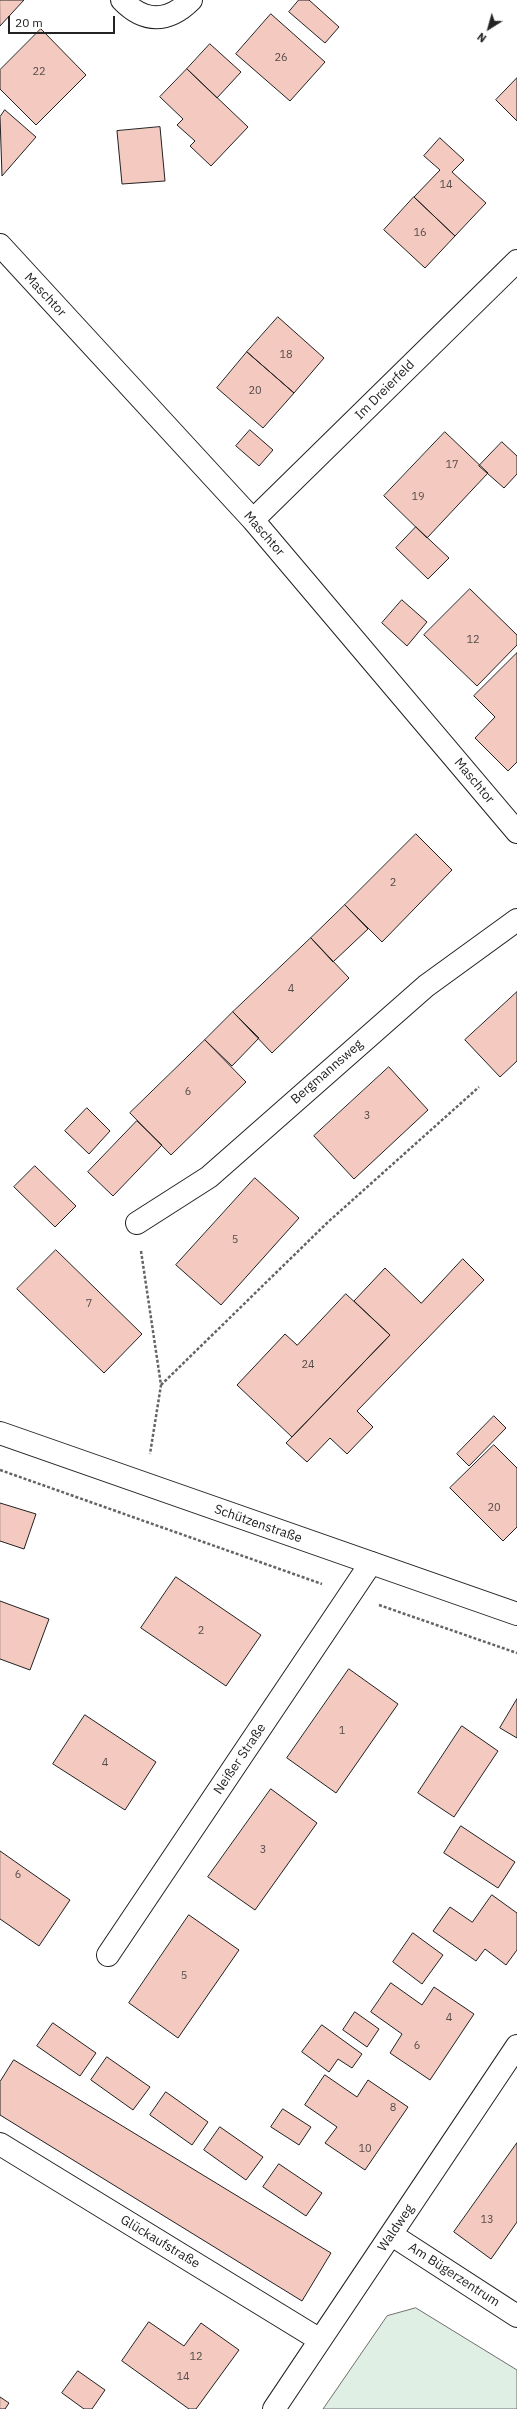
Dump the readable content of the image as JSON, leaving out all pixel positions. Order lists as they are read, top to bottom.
{
  "streets": {
    "street": [
      "Maschtor",
      "Im Dreierfeld",
      "Bergmannsweg",
      "Schützenstraße",
      "Neißer Straße",
      "Waldweg",
      "Glückaufstraße",
      "Am Bügerzentrum"
    ]
  },
  "crossings": [
    ["Maschtor", "Im Dreierfeld"],
    ["Schützenstraße", "Neißer Straße"],
    ["Waldweg", "Glückaufstraße"],
    ["Waldweg", "Am Bügerzentrum"]
  ],
  "house_numbers": [
    "26",
    "22",
    "14",
    "16",
    "18",
    "20",
    "17",
    "19",
    "12",
    "2",
    "4",
    "6",
    "3",
    "5",
    "7",
    "24",
    "20",
    "2",
    "1",
    "4",
    "3",
    "6",
    "5",
    "4",
    "6",
    "8",
    "10",
    "13",
    "12",
    "14"
  ],
  "scale_bar": "20 m",
  "north": "bottom left"
}
